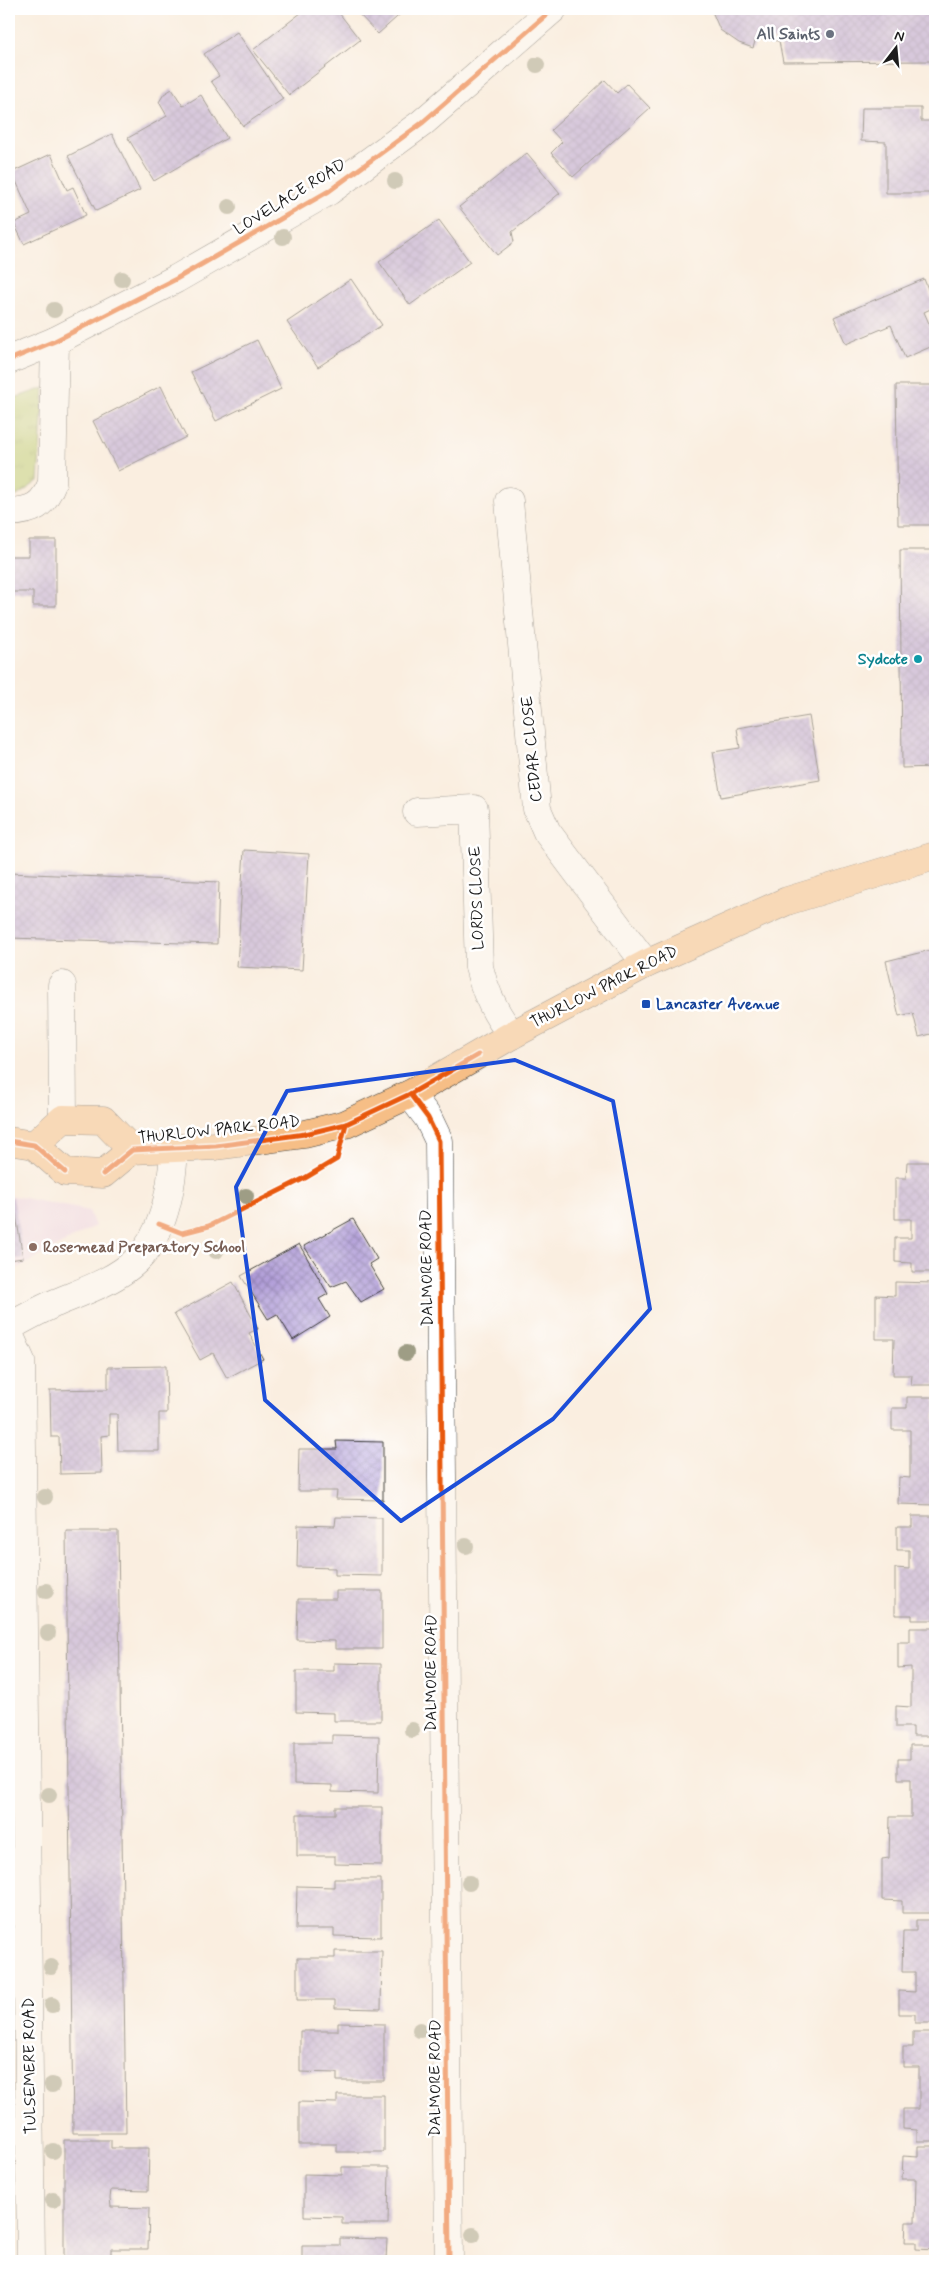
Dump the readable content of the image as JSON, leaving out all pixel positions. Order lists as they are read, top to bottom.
{
  "streets": {
    "highway": ["THURLOW PARK ROAD"],
    "street": [
      "LOVELACE ROAD",
      "CEDAR CLOSE",
      "LORDS CLOSE",
      "DALMORE ROAD",
      "TULSEMERE ROAD"
    ]
  },
  "crossings": [
    ["CEDAR CLOSE", "THURLOW PARK ROAD"],
    ["LORDS CLOSE", "THURLOW PARK ROAD"],
    ["THURLOW PARK ROAD", "DALMORE ROAD"]
  ],
  "places": {
    "other": ["All Saints", "Sydcote", "Rosemead Preparatory School"],
    "transit": ["Lancaster Avenue"]
  },
  "north": "top"
}
